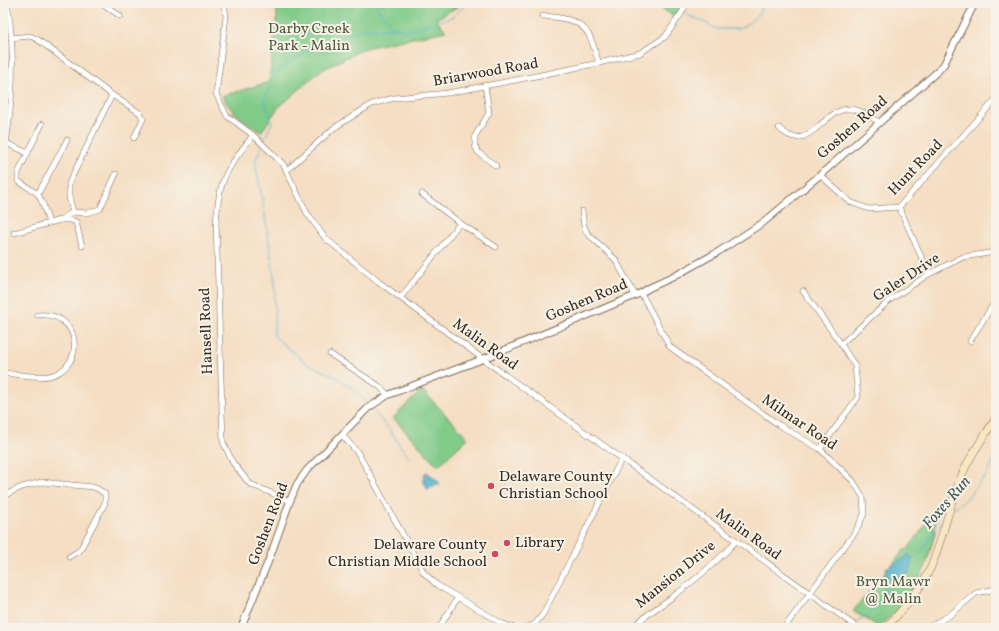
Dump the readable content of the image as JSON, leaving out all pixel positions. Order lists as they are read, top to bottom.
{
  "streets": {
    "street": [
      "Briarwood Road",
      "Goshen Road",
      "Hunt Road",
      "Galer Drive",
      "Hansell Road",
      "Malin Road",
      "Milmar Road",
      "Mansion Drive"
    ]
  },
  "crossings": [
    ["Briarwood Road", "Malin Road"],
    ["Goshen Road", "Hunt Road"],
    ["Goshen Road", "Hansell Road"],
    ["Goshen Road", "Malin Road"],
    ["Goshen Road", "Milmar Road"],
    ["Hansell Road", "Malin Road"],
    ["Malin Road", "Milmar Road"],
    ["Malin Road", "Mansion Drive"]
  ],
  "water": ["Foxes Run"],
  "parks": ["Darby Creek Park - Malin", "Bryn Mawr @ Malin"],
  "places": ["Delaware County Christian School", "Library", "Delaware County Christian Middle School"]
}
